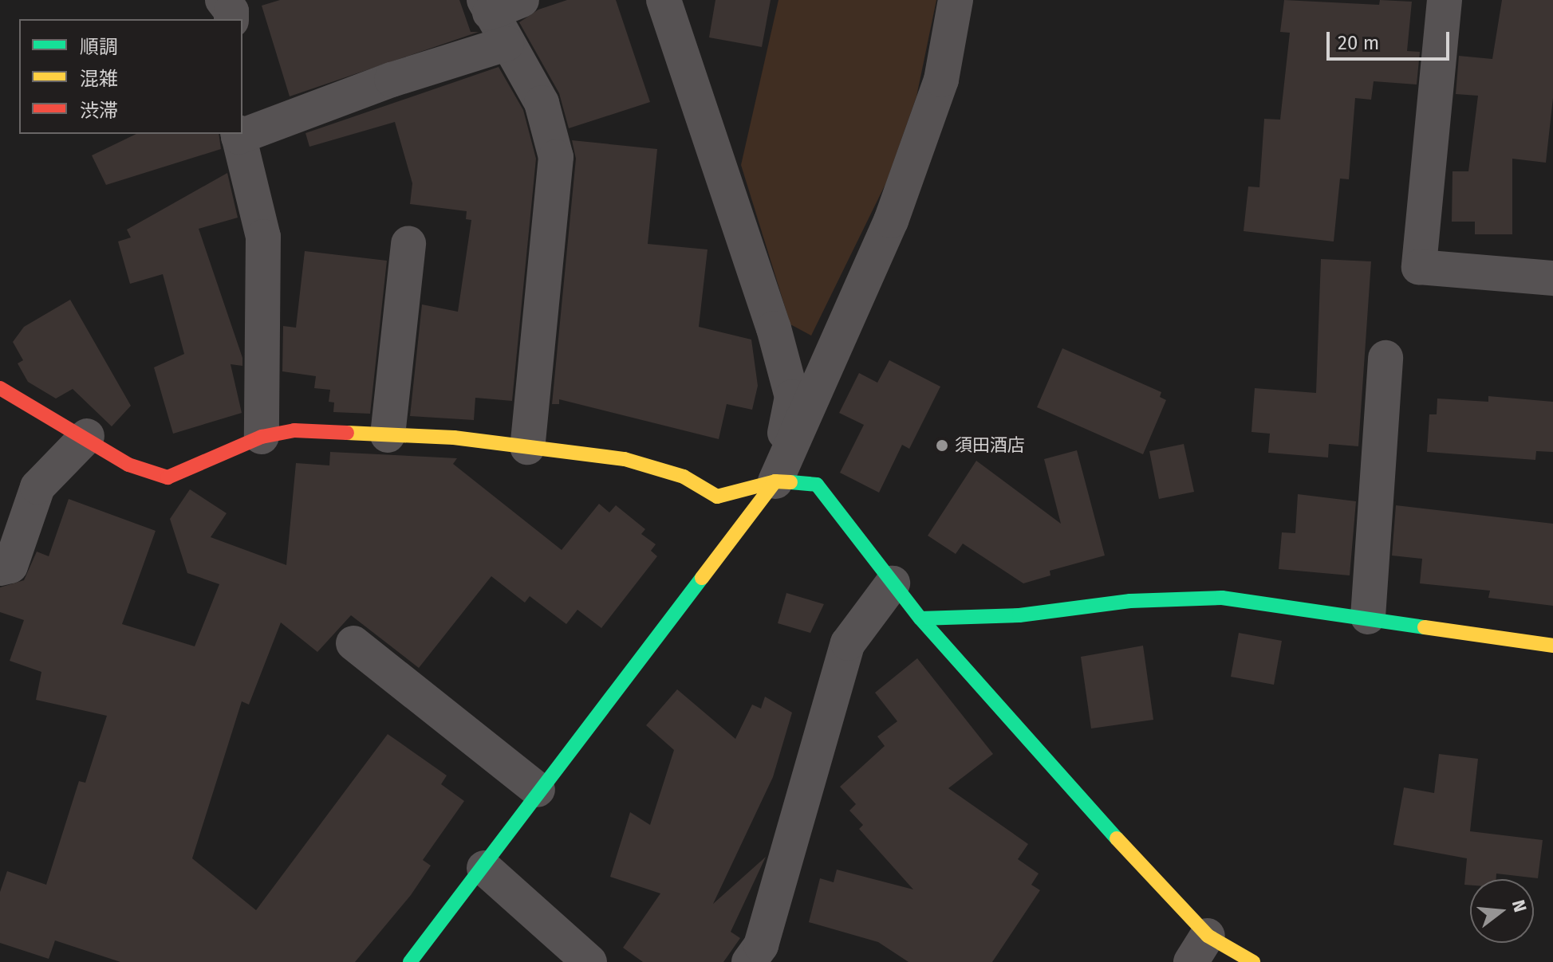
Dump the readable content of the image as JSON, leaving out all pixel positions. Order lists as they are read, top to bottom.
{
  "places": ["須田酒店"],
  "legend": ["順調", "混雑", "渋滞"],
  "scale_bar": "20 m",
  "north": "right"
}
